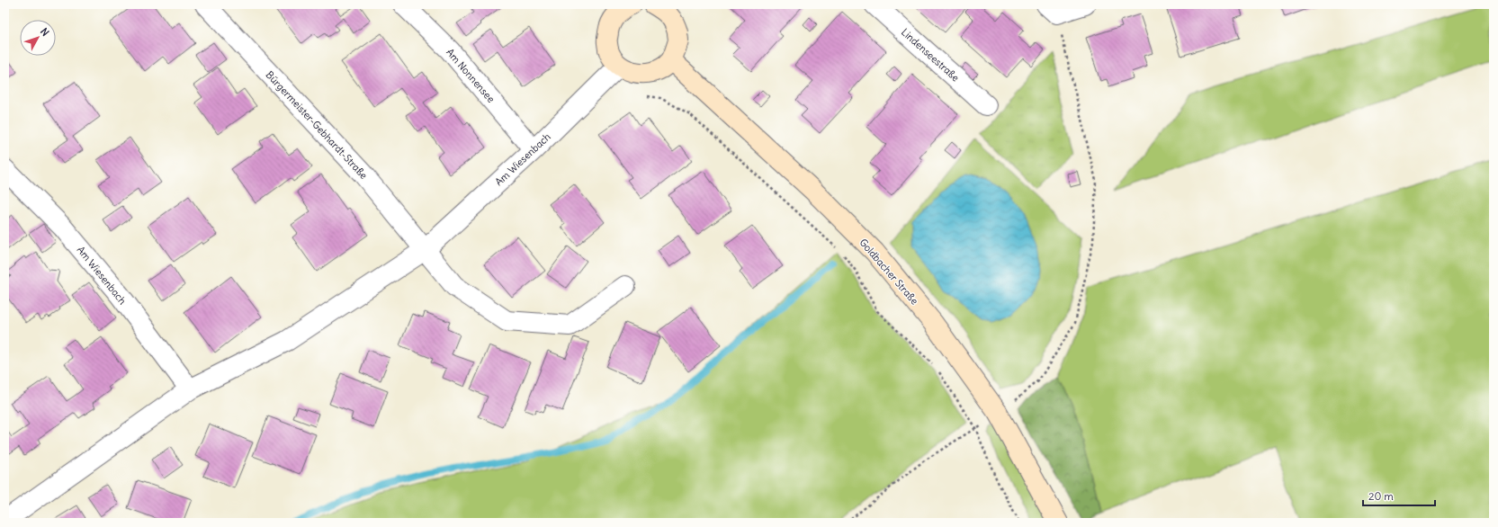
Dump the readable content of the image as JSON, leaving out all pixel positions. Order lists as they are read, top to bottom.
{
  "streets": {
    "street": [
      "Lindenseestraße",
      "Am Nonnensee",
      "Bürgermeister-Gebhardt-Straße",
      "Am Wiesenbach",
      "Goldbacher Straße"
    ]
  },
  "crossings": [
    ["Am Nonnensee", "Am Wiesenbach"],
    ["Bürgermeister-Gebhardt-Straße", "Am Wiesenbach"]
  ],
  "scale_bar": "20 m",
  "north": "top right"
}
